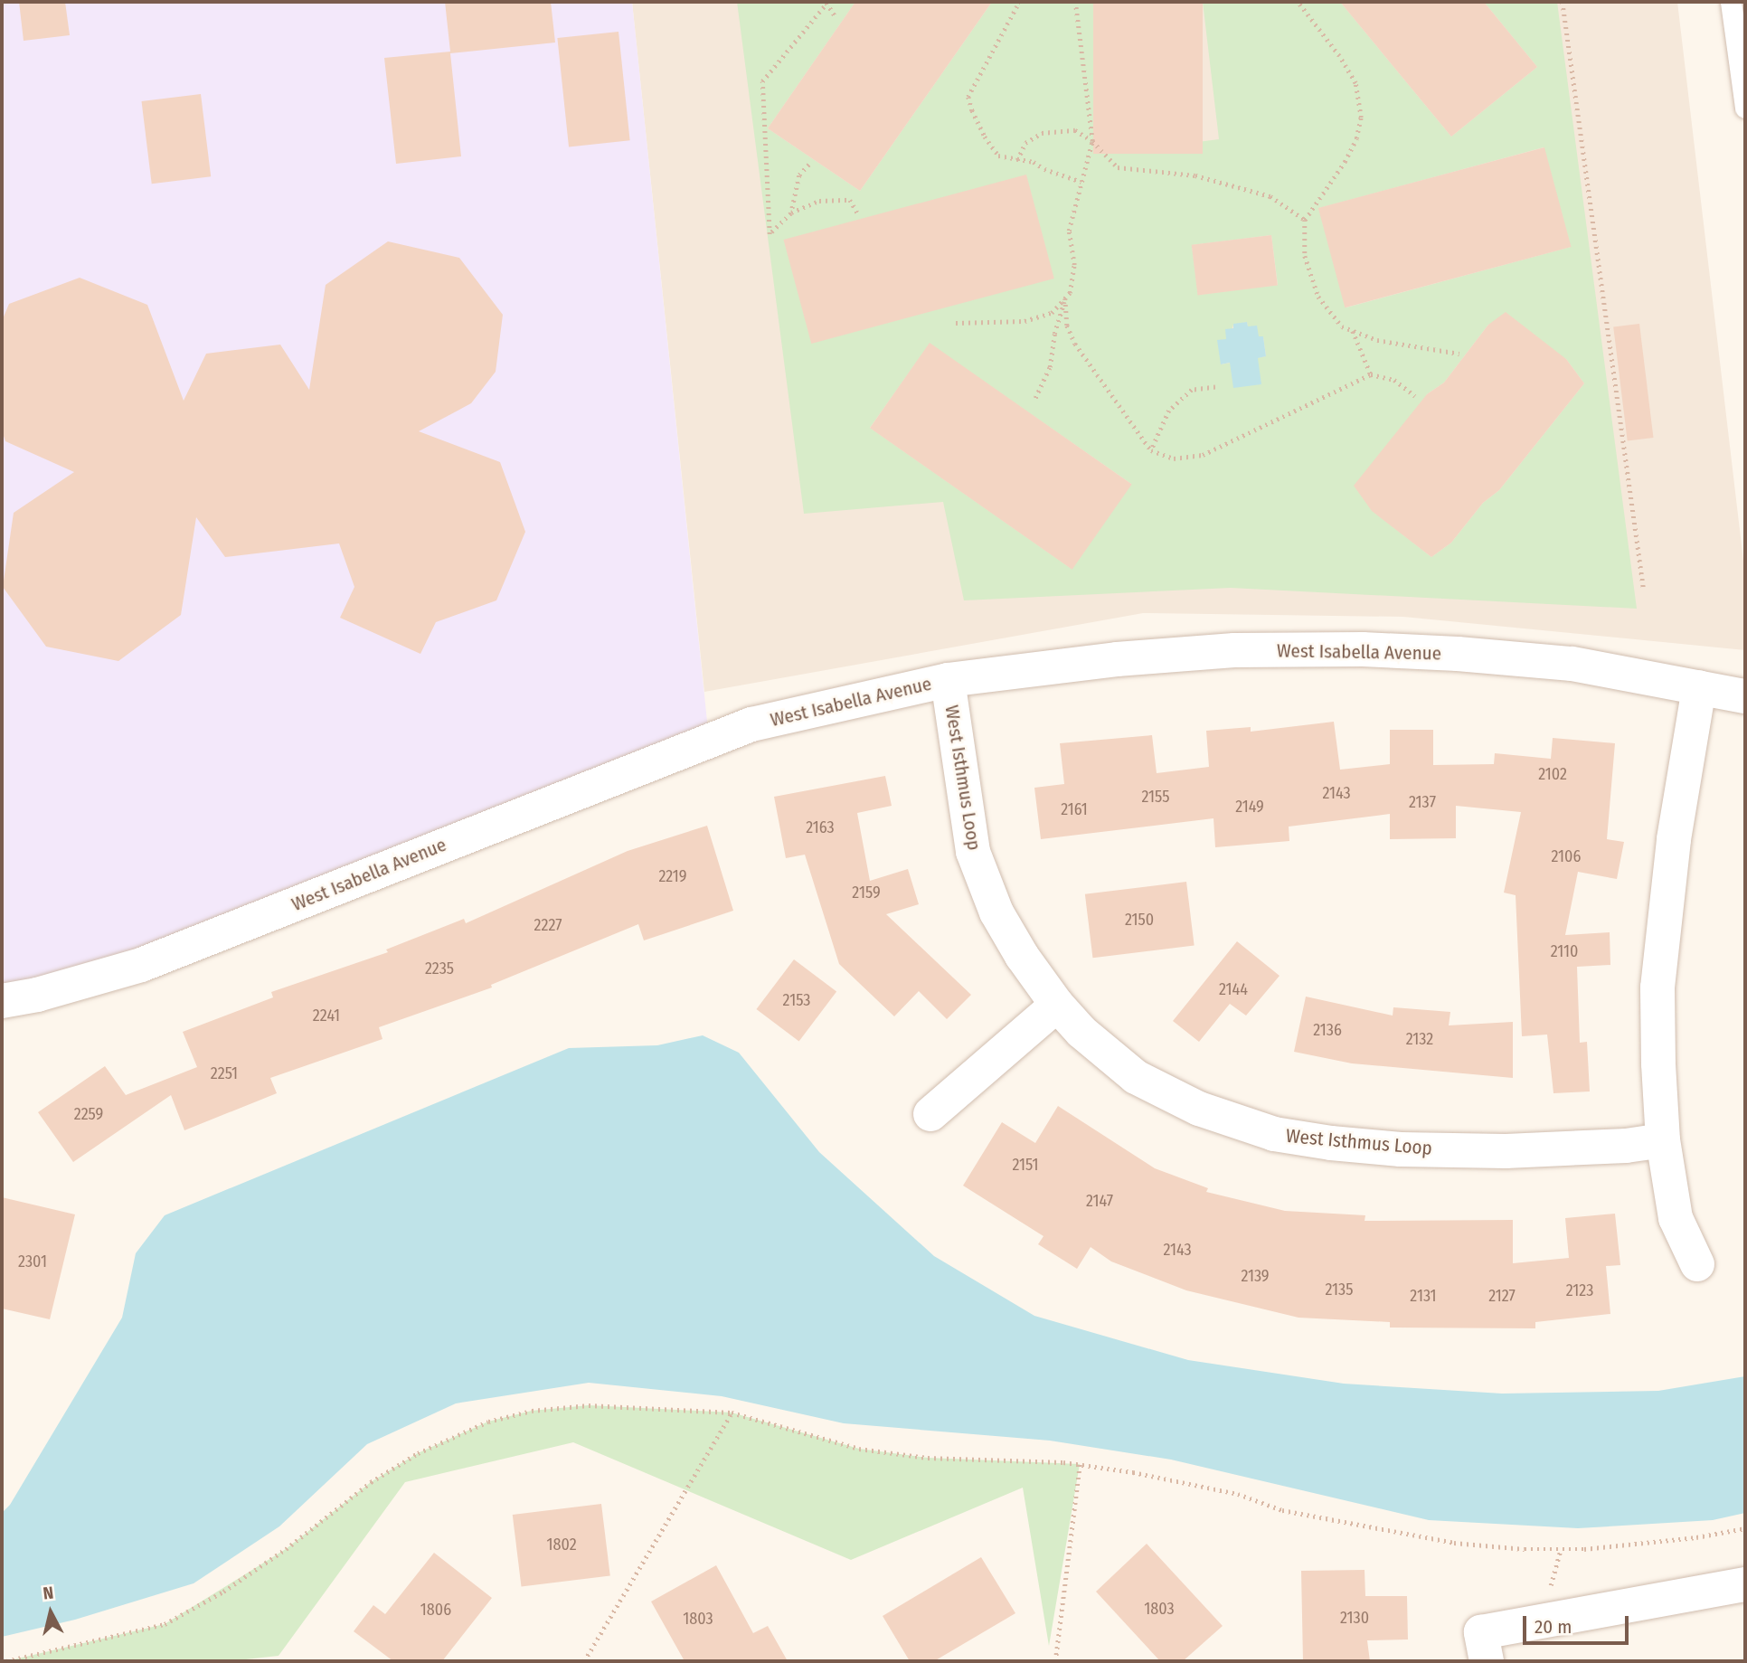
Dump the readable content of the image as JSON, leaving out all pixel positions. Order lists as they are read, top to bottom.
{
  "streets": {
    "street": ["West Isabella Avenue", "West Isthmus Loop"]
  },
  "crossings": [
    ["West Isabella Avenue", "West Isthmus Loop"]
  ],
  "house_numbers": [
    "2102",
    "2143",
    "2155",
    "2137",
    "2149",
    "2161",
    "2163",
    "2106",
    "2219",
    "2159",
    "2150",
    "2227",
    "2110",
    "2235",
    "2144",
    "2153",
    "2241",
    "2136",
    "2132",
    "2251",
    "2259",
    "2151",
    "2147",
    "2143",
    "2301",
    "2139",
    "2135",
    "2123",
    "2131",
    "2127",
    "1802",
    "1803",
    "1806",
    "2130",
    "1803"
  ],
  "scale_bar": "20 m",
  "north": "top"
}
